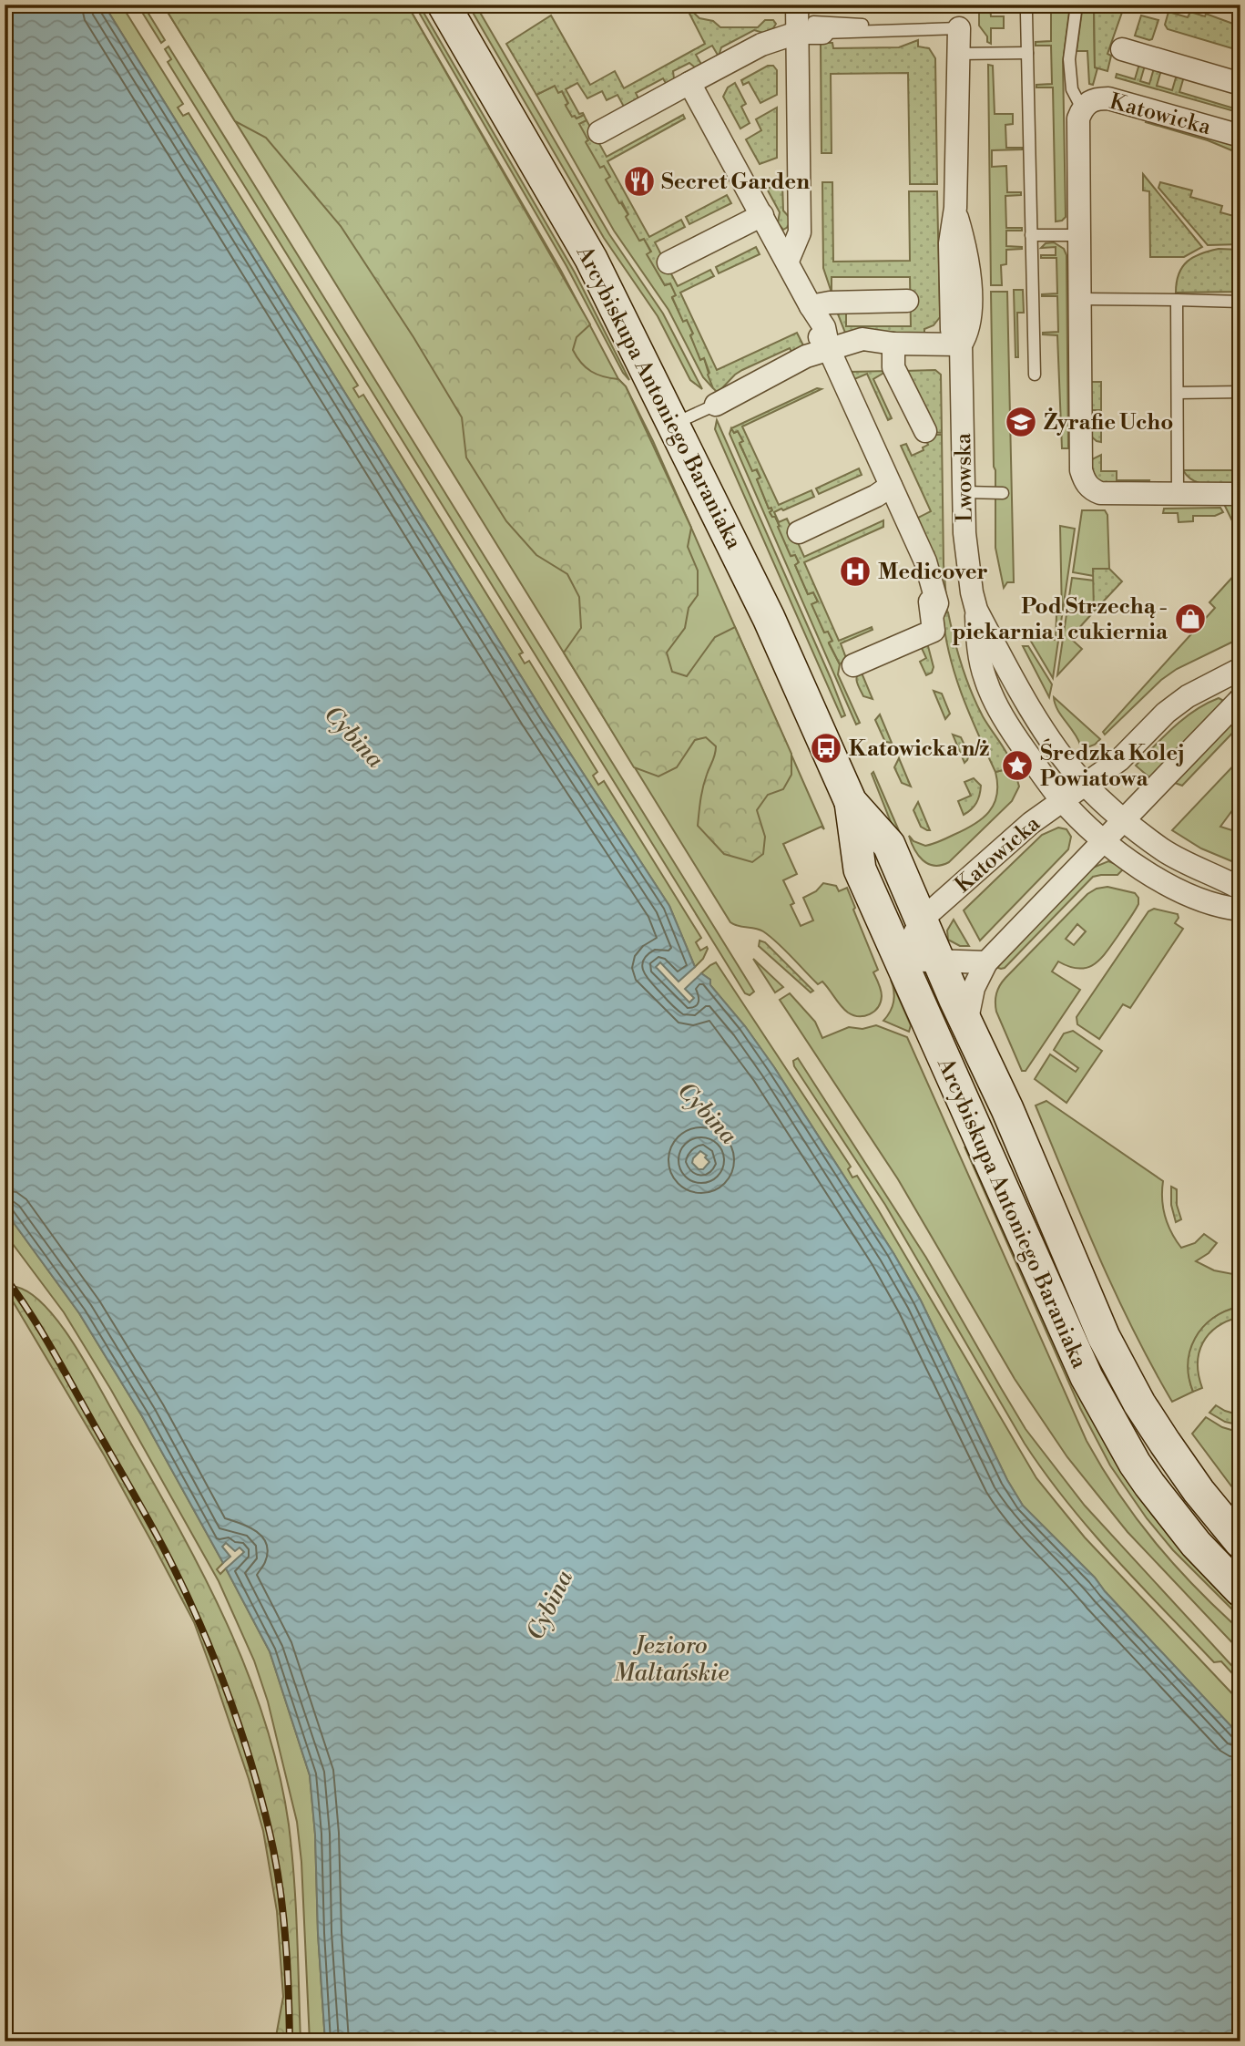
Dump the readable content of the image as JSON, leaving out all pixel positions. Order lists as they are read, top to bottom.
{
  "streets": {
    "street": ["Katowicka", "Arcybiskupa Antoniego Baraniaka", "Lwowska"]
  },
  "crossings": [
    ["Katowicka", "Arcybiskupa Antoniego Baraniaka"],
    ["Katowicka", "Lwowska"]
  ],
  "water": ["Cybina", "Jezioro Maltańskie"],
  "places": {
    "restaurant": ["Secret Garden"],
    "school or university": ["Żyrafie Ucho"],
    "hospital": ["Medicover"],
    "shop": ["Pod Strzechą - piekarnia i cukiernia"],
    "bus stop": ["Katowicka n/ż"],
    "place": ["Średzka Kolej Powiatowa"]
  }
}
